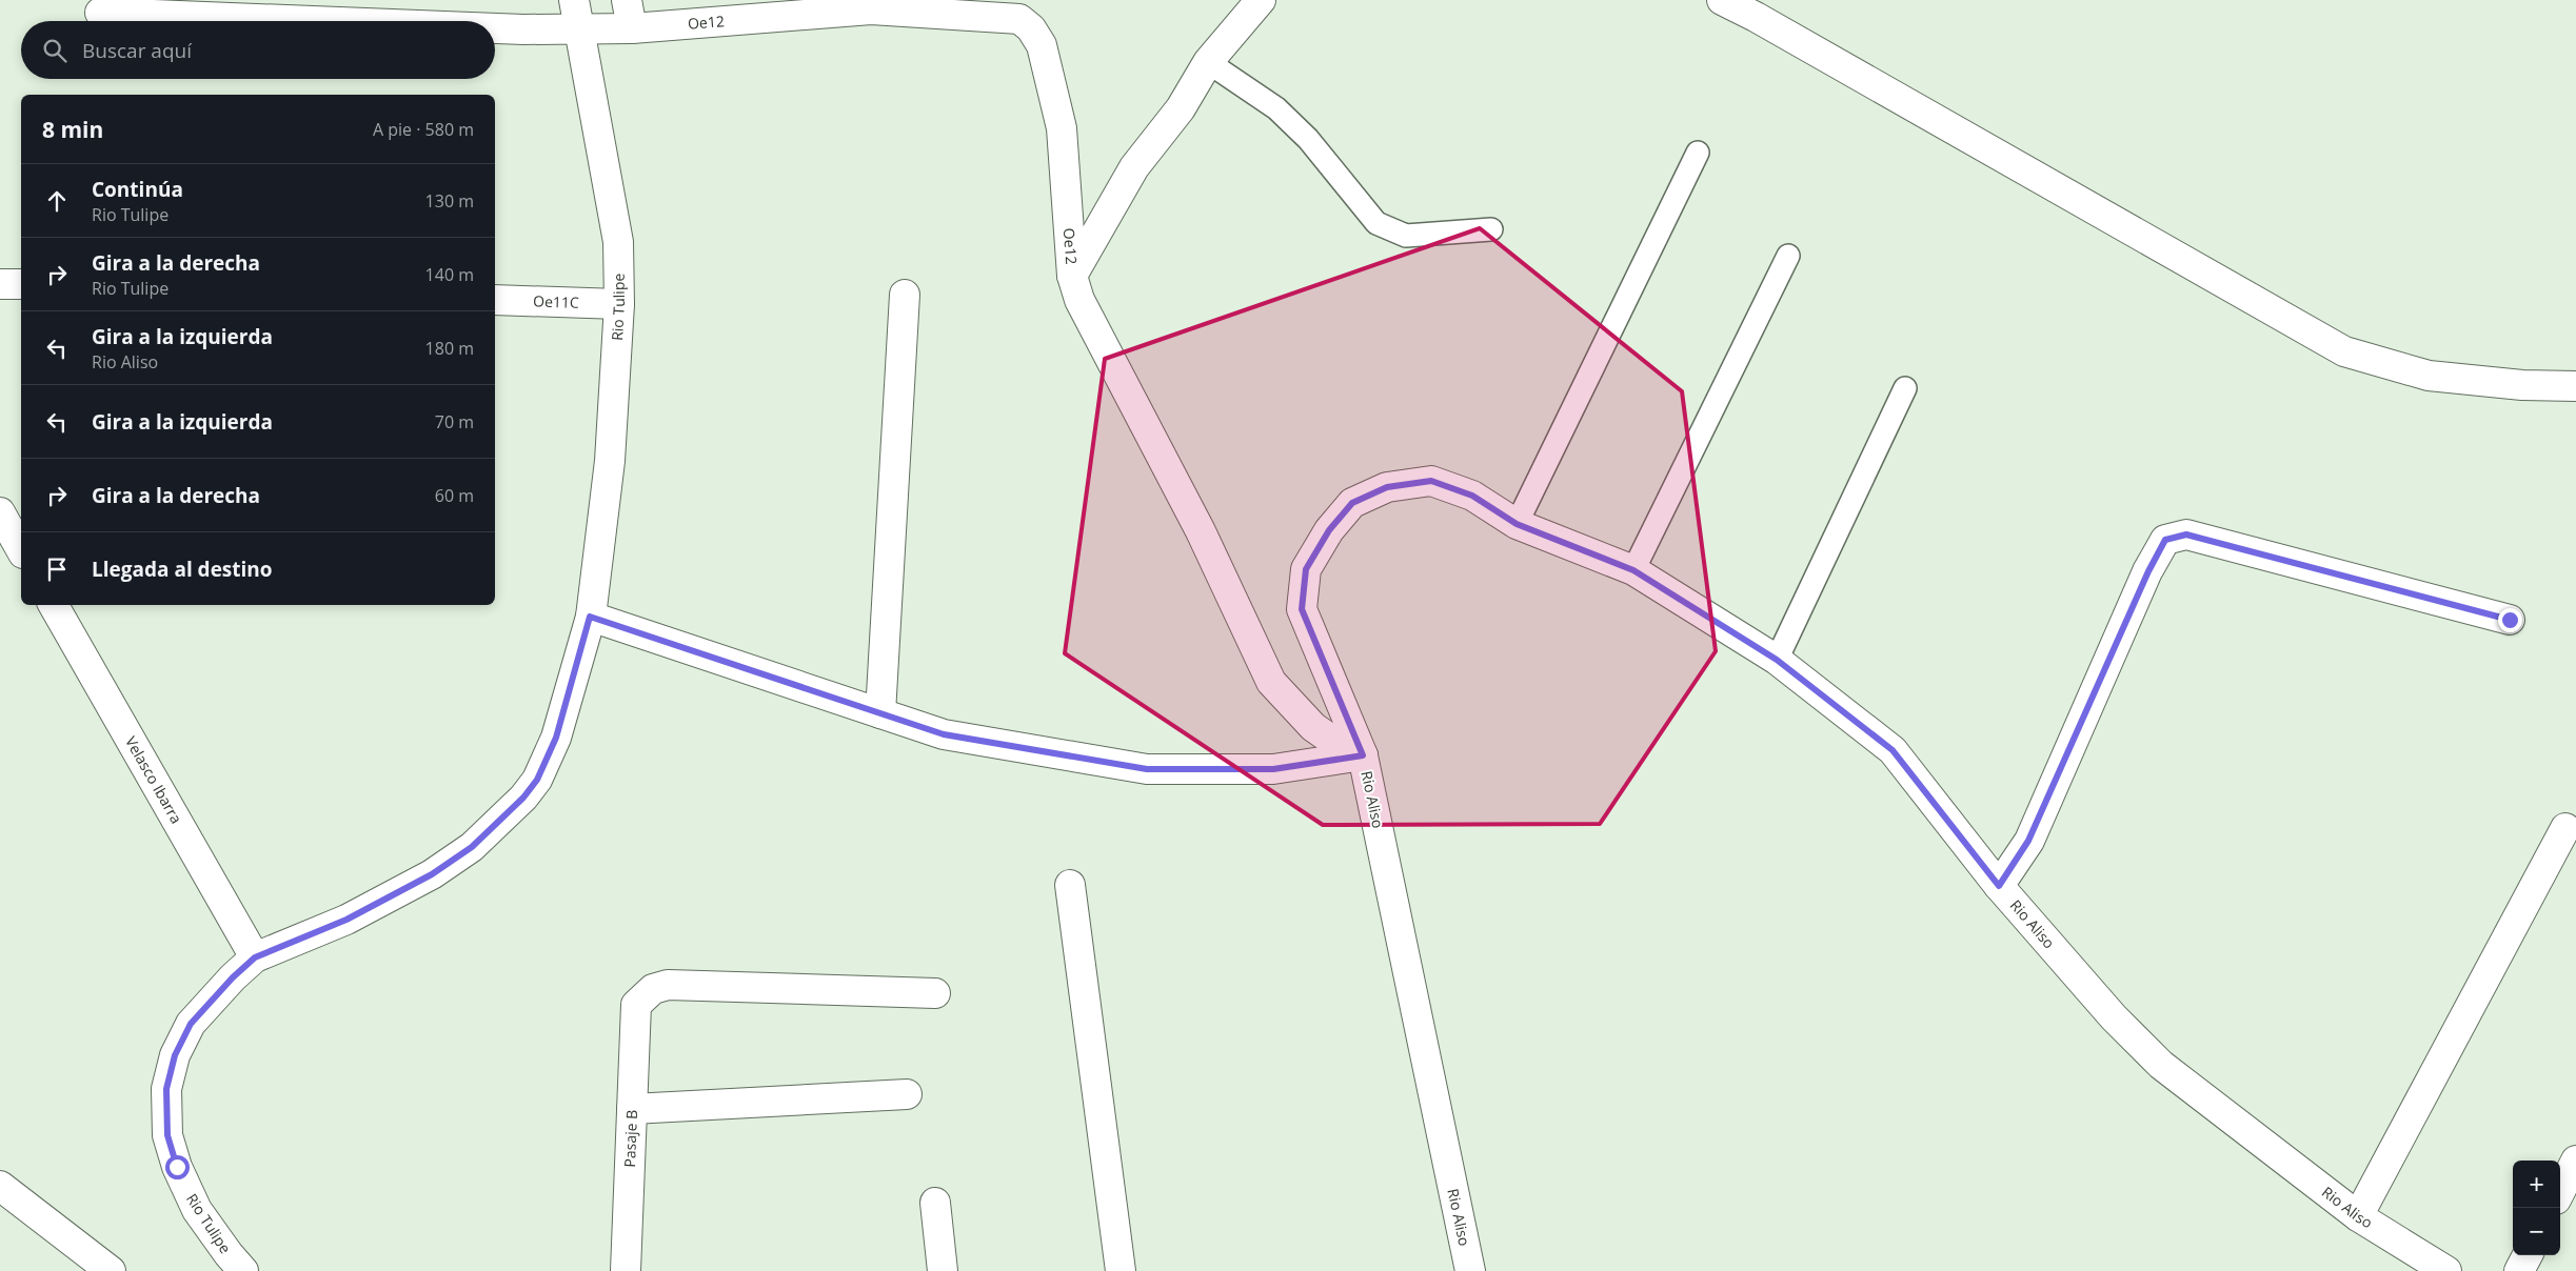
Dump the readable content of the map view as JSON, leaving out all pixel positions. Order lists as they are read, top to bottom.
{
  "streets": {
    "street": [
      "Oe12",
      "Oe11C",
      "Rio Tulipe",
      "Velasco Ibarra",
      "Rio Aliso",
      "Pasaje B"
    ]
  },
  "crossings": [
    ["Oe12", "Rio Tulipe"],
    ["Oe11C", "Rio Tulipe"],
    ["Rio Tulipe", "Velasco Ibarra"]
  ],
  "page": {
    "search": "Buscar aquí",
    "heading": ["8 min", "A pie · 580 m"],
    "list": [
      ["Continúa", "Rio Tulipe", "130 m"],
      ["Gira a la derecha", "Rio Tulipe", "140 m"],
      ["Gira a la izquierda", "Rio Aliso", "180 m"],
      ["Gira a la izquierda", "70 m"],
      ["Gira a la derecha", "60 m"],
      "Llegada al destino"
    ],
    "map_buttons": ["+", "−"]
  }
}
